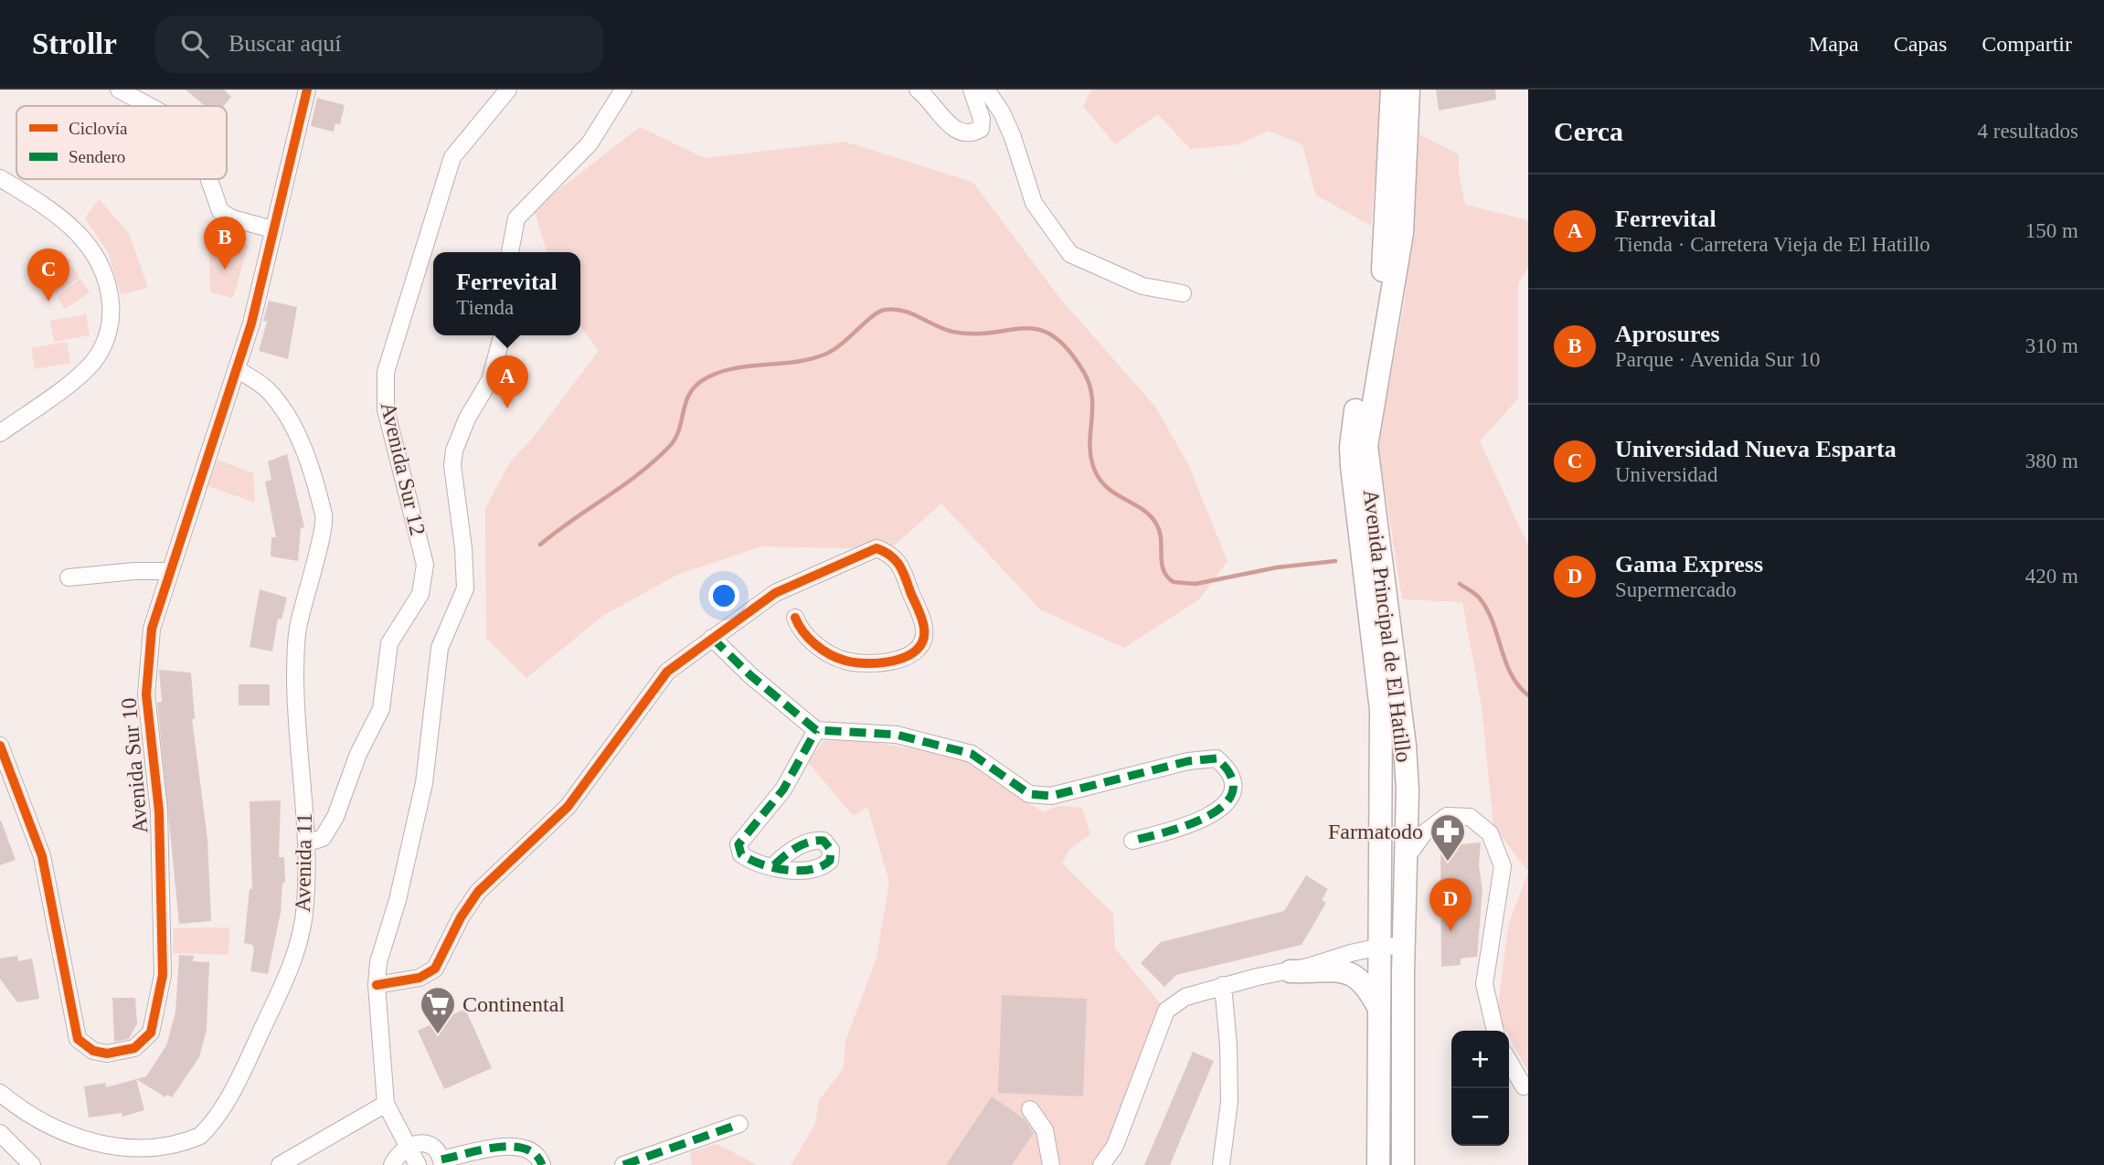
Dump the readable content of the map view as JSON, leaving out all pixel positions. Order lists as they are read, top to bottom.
{
  "streets": {
    "main road": ["Avenida Principal de El Hatillo"],
    "street": ["Avenida Sur 12", "Avenida Sur 10", "Avenida 11"]
  },
  "crossings": [
    ["Avenida Sur 12", "Avenida 11"],
    ["Avenida Sur 10", "Avenida 11"]
  ],
  "places": {
    "pharmacy": ["Farmatodo"],
    "supermarket": ["Continental"]
  },
  "legend": ["Ciclovía", "Sendero"],
  "page": {
    "header": "Strollr",
    "search": "Buscar aquí",
    "nav": ["Mapa", "Capas", "Compartir"],
    "heading": ["Cerca", "4 resultados"],
    "list": [
      {
        "mark": "A",
        "name": "Ferrevital",
        "note": "Tienda · Carretera Vieja de El Hatillo",
        "value": "150 m"
      },
      {
        "mark": "B",
        "name": "Aprosures",
        "note": "Parque · Avenida Sur 10",
        "value": "310 m"
      },
      {
        "mark": "C",
        "name": "Universidad Nueva Esparta",
        "note": "Universidad",
        "value": "380 m"
      },
      {
        "mark": "D",
        "name": "Gama Express",
        "note": "Supermercado",
        "value": "420 m"
      }
    ],
    "pins": [
      "B",
      "C",
      "A",
      "D"
    ],
    "popup": ["Ferrevital", "Tienda"],
    "map_buttons": ["+", "−"]
  }
}
